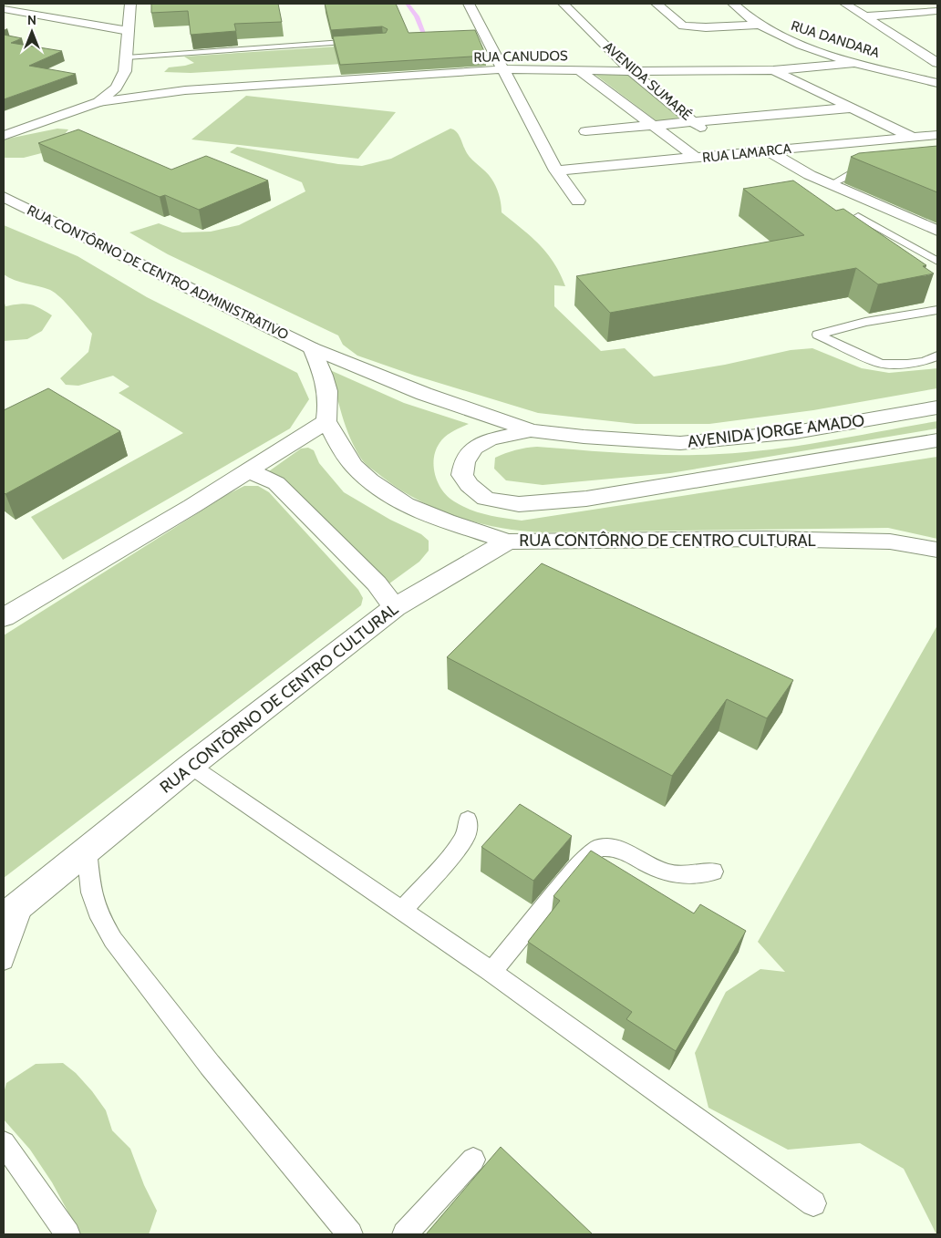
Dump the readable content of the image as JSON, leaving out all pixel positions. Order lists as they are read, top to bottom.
{
  "streets": {
    "street": [
      "RUA DANDARA",
      "RUA CANUDOS",
      "AVENIDA SUMARÉ",
      "RUA LAMARCA",
      "RUA CONTÔRNO DE CENTRO ADMINISTRATIVO",
      "AVENIDA JORGE AMADO",
      "RUA CONTÔRNO DE CENTRO CULTURAL"
    ]
  },
  "crossings": [
    ["RUA DANDARA", "RUA CANUDOS"],
    ["RUA CANUDOS", "AVENIDA SUMARÉ"],
    ["RUA CONTÔRNO DE CENTRO ADMINISTRATIVO", "AVENIDA JORGE AMADO"]
  ],
  "north": "top"
}
